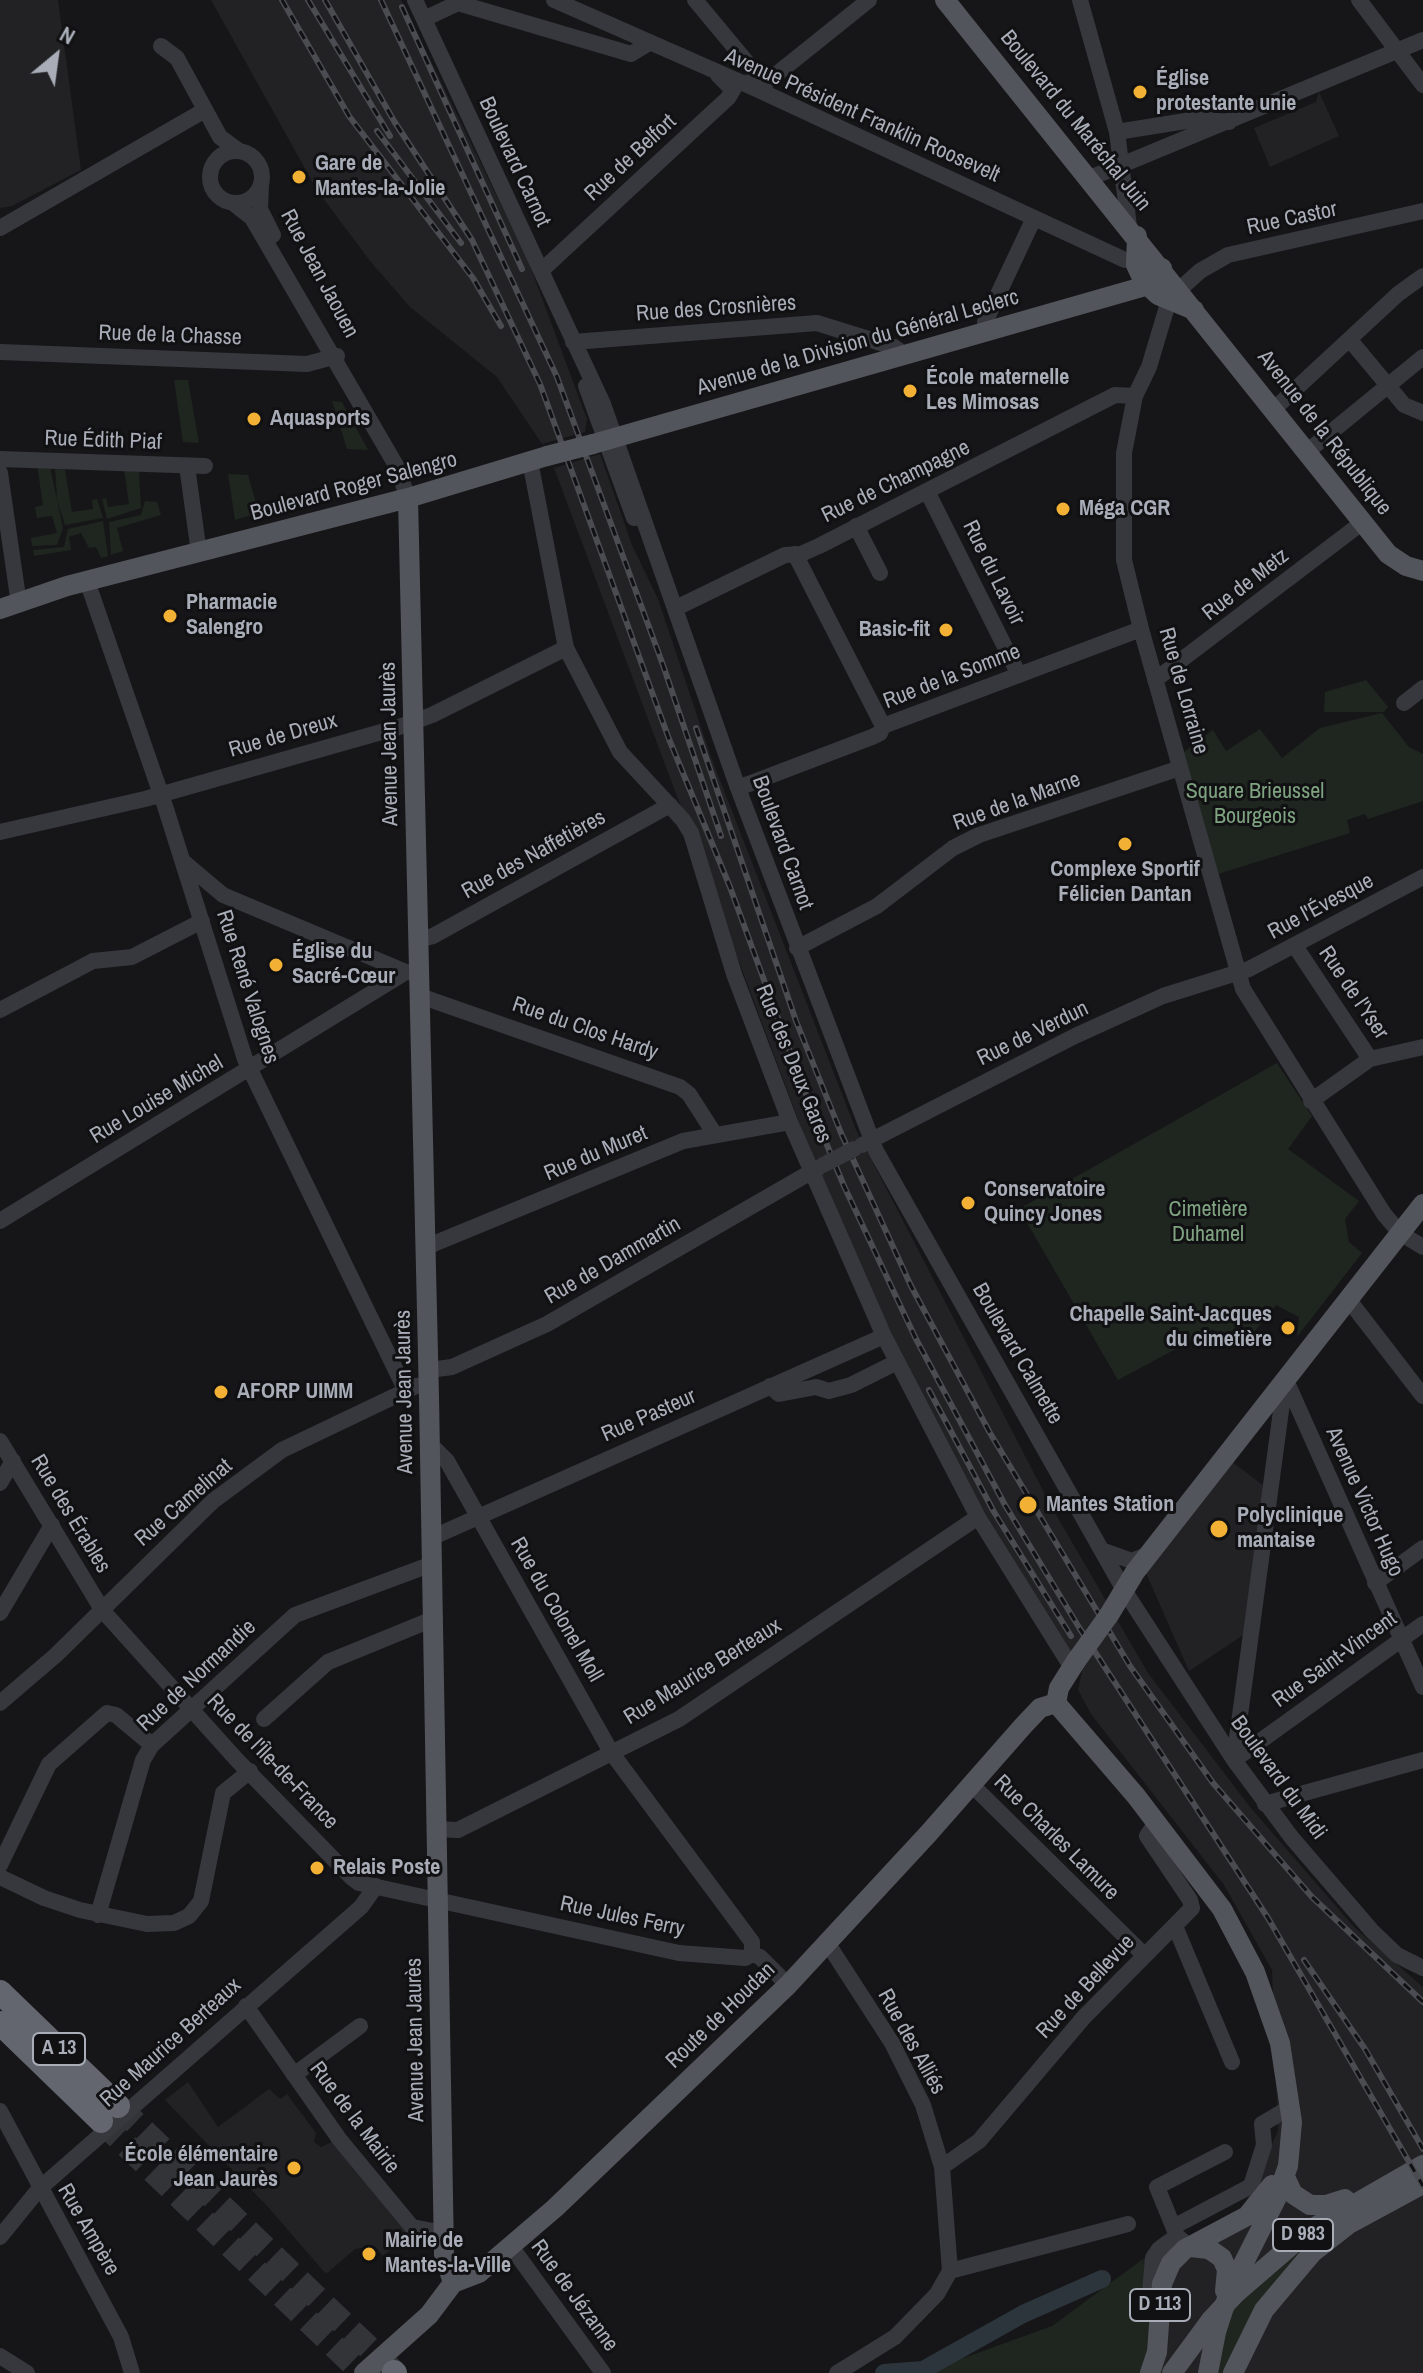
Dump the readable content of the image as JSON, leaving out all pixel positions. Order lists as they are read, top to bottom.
{
  "streets": {
    "highway": ["A 13"],
    "main road": [
      "Boulevard du Maréchal Juin",
      "Avenue de la Division du Général Leclerc",
      "Avenue de la République",
      "Boulevard Roger Salengro",
      "Avenue Jean Jaurès",
      "Route de Houdan",
      "D 983",
      "D 113"
    ],
    "street": [
      "Avenue Président Franklin Roosevelt",
      "Rue de Belfort",
      "Boulevard Carnot",
      "Rue Castor",
      "Rue Jean Jaouen",
      "Rue des Crosnières",
      "Rue de la Chasse",
      "Rue Édith Piaf",
      "Rue de Champagne",
      "Rue du Lavoir",
      "Rue de Metz",
      "Rue de la Somme",
      "Rue de Lorraine",
      "Rue de Dreux",
      "Rue de la Marne",
      "Rue des Naffetières",
      "Rue l'Évesque",
      "Rue René Valognes",
      "Rue de l'Yser",
      "Rue du Clos Hardy",
      "Rue de Verdun",
      "Rue des Deux Gares",
      "Rue Louise Michel",
      "Rue du Muret",
      "Rue de Dammartin",
      "Boulevard Calmette",
      "Rue Pasteur",
      "Avenue Victor Hugo",
      "Rue Camelinat",
      "Rue des Érables",
      "Rue du Colonel Moll",
      "Rue Saint-Vincent",
      "Rue Maurice Berteaux",
      "Rue de Normandie",
      "Rue de l'Île-de-France",
      "Boulevard du Midi",
      "Rue Charles Lamure",
      "Rue Jules Ferry",
      "Rue de Bellevue",
      "Rue des Alliés",
      "Rue de la Mairie",
      "Rue Ampère",
      "Rue de Jézanne"
    ]
  },
  "crossings": [
    ["Avenue Président Franklin Roosevelt", "Boulevard du Maréchal Juin"],
    ["Avenue Président Franklin Roosevelt", "Rue de Belfort"],
    ["Avenue Président Franklin Roosevelt", "Rue Castor"],
    ["Avenue Président Franklin Roosevelt", "Avenue de la Division du Général Leclerc"],
    ["Avenue Président Franklin Roosevelt", "Avenue de la République"],
    ["Avenue Président Franklin Roosevelt", "Rue de Lorraine"],
    ["Boulevard du Maréchal Juin", "Rue Castor"],
    ["Boulevard du Maréchal Juin", "Avenue de la Division du Général Leclerc"],
    ["Boulevard du Maréchal Juin", "Avenue de la République"],
    ["Boulevard du Maréchal Juin", "Rue de Lorraine"],
    ["Rue de Belfort", "Boulevard Carnot"],
    ["Boulevard Carnot", "Rue des Crosnières"],
    ["Boulevard Carnot", "Avenue de la Division du Général Leclerc"],
    ["Boulevard Carnot", "Rue de Champagne"],
    ["Boulevard Carnot", "Rue de la Somme"],
    ["Boulevard Carnot", "Rue de la Marne"],
    ["Boulevard Carnot", "Rue de Verdun"],
    ["Boulevard Carnot", "Boulevard Calmette"],
    ["Rue Castor", "Avenue de la Division du Général Leclerc"],
    ["Rue Castor", "Avenue de la République"],
    ["Rue Castor", "Rue de Lorraine"],
    ["Rue Jean Jaouen", "Rue de la Chasse"],
    ["Rue Jean Jaouen", "Boulevard Roger Salengro"],
    ["Rue Jean Jaouen", "Avenue Jean Jaurès"],
    ["Rue des Crosnières", "Avenue de la Division du Général Leclerc"],
    ["Avenue de la Division du Général Leclerc", "Avenue de la République"],
    ["Avenue de la Division du Général Leclerc", "Boulevard Roger Salengro"],
    ["Avenue de la Division du Général Leclerc", "Rue de Lorraine"],
    ["Avenue de la Division du Général Leclerc", "Rue des Deux Gares"],
    ["Avenue de la République", "Rue de Metz"],
    ["Avenue de la République", "Rue de Lorraine"],
    ["Rue de Champagne", "Rue du Lavoir"],
    ["Rue de Champagne", "Rue de Lorraine"],
    ["Boulevard Roger Salengro", "Avenue Jean Jaurès"],
    ["Boulevard Roger Salengro", "Rue René Valognes"],
    ["Boulevard Roger Salengro", "Rue des Deux Gares"],
    ["Rue du Lavoir", "Rue de la Somme"],
    ["Rue de Metz", "Rue de Lorraine"],
    ["Rue de la Somme", "Rue de Lorraine"],
    ["Rue de Lorraine", "Rue de la Marne"],
    ["Rue de Lorraine", "Rue l'Évesque"],
    ["Rue de Lorraine", "Rue de Verdun"],
    ["Rue de Dreux", "Avenue Jean Jaurès"],
    ["Rue de Dreux", "Rue René Valognes"],
    ["Rue de Dreux", "Rue des Deux Gares"],
    ["Avenue Jean Jaurès", "Rue des Naffetières"],
    ["Avenue Jean Jaurès", "Rue du Clos Hardy"],
    ["Avenue Jean Jaurès", "Rue Louise Michel"],
    ["Avenue Jean Jaurès", "Rue du Muret"],
    ["Avenue Jean Jaurès", "Rue de Dammartin"],
    ["Avenue Jean Jaurès", "Rue Pasteur"],
    ["Avenue Jean Jaurès", "Rue Camelinat"],
    ["Avenue Jean Jaurès", "Rue du Colonel Moll"],
    ["Avenue Jean Jaurès", "Rue Maurice Berteaux"],
    ["Avenue Jean Jaurès", "Rue de Normandie"],
    ["Avenue Jean Jaurès", "Rue de l'Île-de-France"],
    ["Avenue Jean Jaurès", "Rue Jules Ferry"],
    ["Avenue Jean Jaurès", "Route de Houdan"],
    ["Avenue Jean Jaurès", "Rue de la Mairie"],
    ["Rue des Naffetières", "Rue des Deux Gares"],
    ["Rue l'Évesque", "Rue de l'Yser"],
    ["Rue l'Évesque", "Rue de Verdun"],
    ["Rue René Valognes", "Rue Louise Michel"],
    ["Rue René Valognes", "Rue Camelinat"],
    ["Rue du Clos Hardy", "Rue du Muret"],
    ["Rue de Verdun", "Rue de Dammartin"],
    ["Rue de Verdun", "Boulevard Calmette"],
    ["Rue des Deux Gares", "Rue du Muret"],
    ["Rue des Deux Gares", "Rue de Dammartin"],
    ["Rue des Deux Gares", "Rue Pasteur"],
    ["Rue des Deux Gares", "Rue Maurice Berteaux"],
    ["Rue de Dammartin", "Rue Camelinat"],
    ["Boulevard Calmette", "Boulevard du Midi"],
    ["Rue Pasteur", "Rue du Colonel Moll"],
    ["Avenue Victor Hugo", "Rue Saint-Vincent"],
    ["Rue Camelinat", "Rue des Érables"],
    ["Rue Camelinat", "Rue de l'Île-de-France"],
    ["Rue des Érables", "Rue de l'Île-de-France"],
    ["Rue du Colonel Moll", "Rue Maurice Berteaux"],
    ["Rue du Colonel Moll", "Rue Jules Ferry"],
    ["Rue Saint-Vincent", "Boulevard du Midi"],
    ["Rue Maurice Berteaux", "Rue de l'Île-de-France"],
    ["Rue Maurice Berteaux", "Rue de la Mairie"],
    ["Rue Maurice Berteaux", "Rue Ampère"],
    ["Rue de Normandie", "Rue de l'Île-de-France"],
    ["Rue de l'Île-de-France", "Rue Jules Ferry"],
    ["Rue Charles Lamure", "Rue de Bellevue"],
    ["Rue Charles Lamure", "Route de Houdan"],
    ["Rue de Bellevue", "Rue des Alliés"],
    ["Rue de Bellevue", "D 113"],
    ["Route de Houdan", "Rue des Alliés"],
    ["Route de Houdan", "Rue de Jézanne"],
    ["Route de Houdan", "D 113"],
    ["D 983", "D 113"]
  ],
  "parks": ["Square Brieussel Bourgeois", "Cimetière Duhamel"],
  "places": [
    "Église protestante unie",
    "Gare de Mantes-la-Jolie",
    "École maternelle Les Mimosas",
    "Aquasports",
    "Méga CGR",
    "Pharmacie Salengro",
    "Basic-fit",
    "Complexe Sportif Félicien Dantan",
    "Église du Sacré-Cœur",
    "Conservatoire Quincy Jones",
    "Chapelle Saint-Jacques du cimetière",
    "AFORP UIMM",
    "Mantes Station",
    "Polyclinique mantaise",
    "Relais Poste",
    "École élémentaire Jean Jaurès",
    "Mairie de Mantes-la-Ville"
  ],
  "north": "top right"
}
